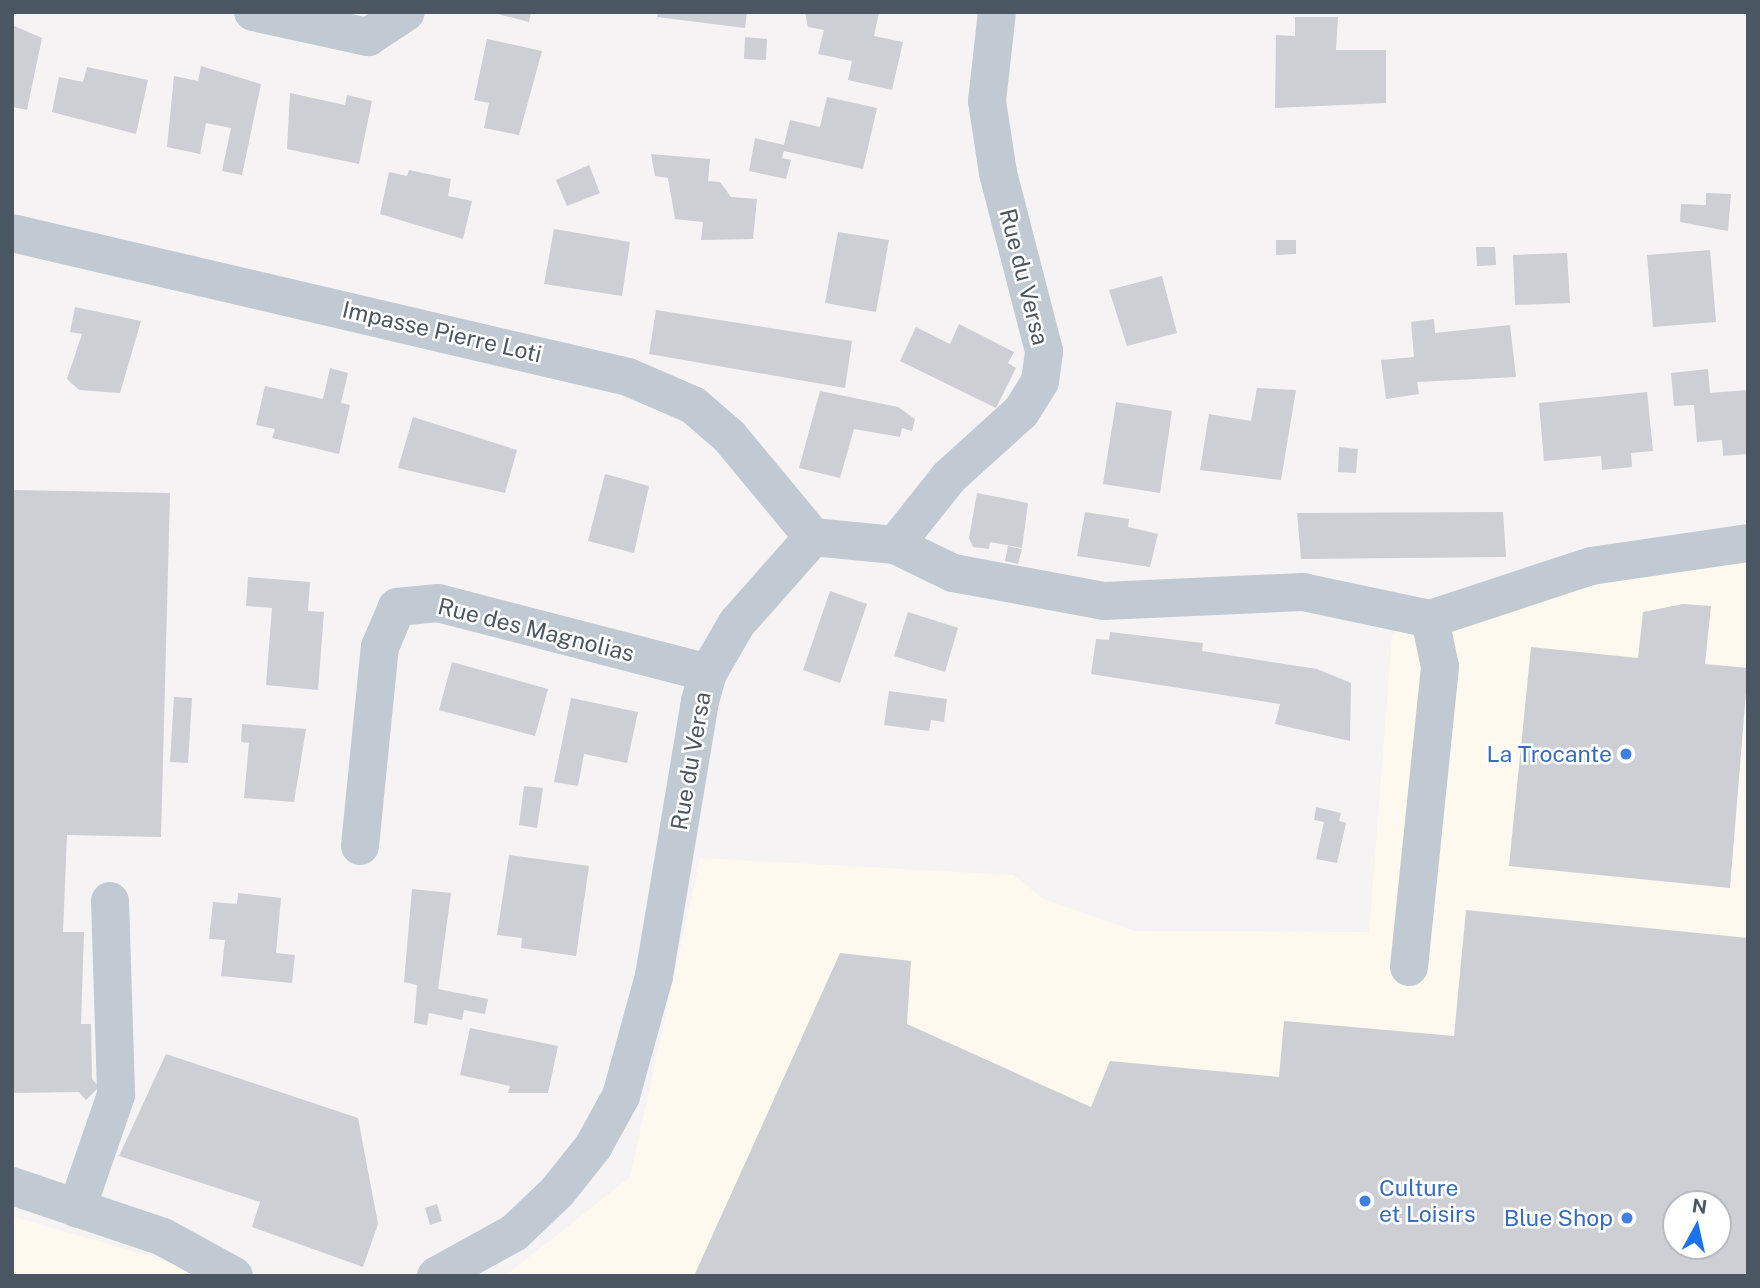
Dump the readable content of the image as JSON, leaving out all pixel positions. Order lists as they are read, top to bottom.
{
  "streets": {
    "street": ["Rue du Versa", "Impasse Pierre Loti", "Rue des Magnolias"]
  },
  "crossings": [
    ["Rue du Versa", "Impasse Pierre Loti"],
    ["Rue du Versa", "Rue des Magnolias"]
  ],
  "places": ["La Trocante", "Culture et Loisirs", "Blue Shop"],
  "north": "top"
}
